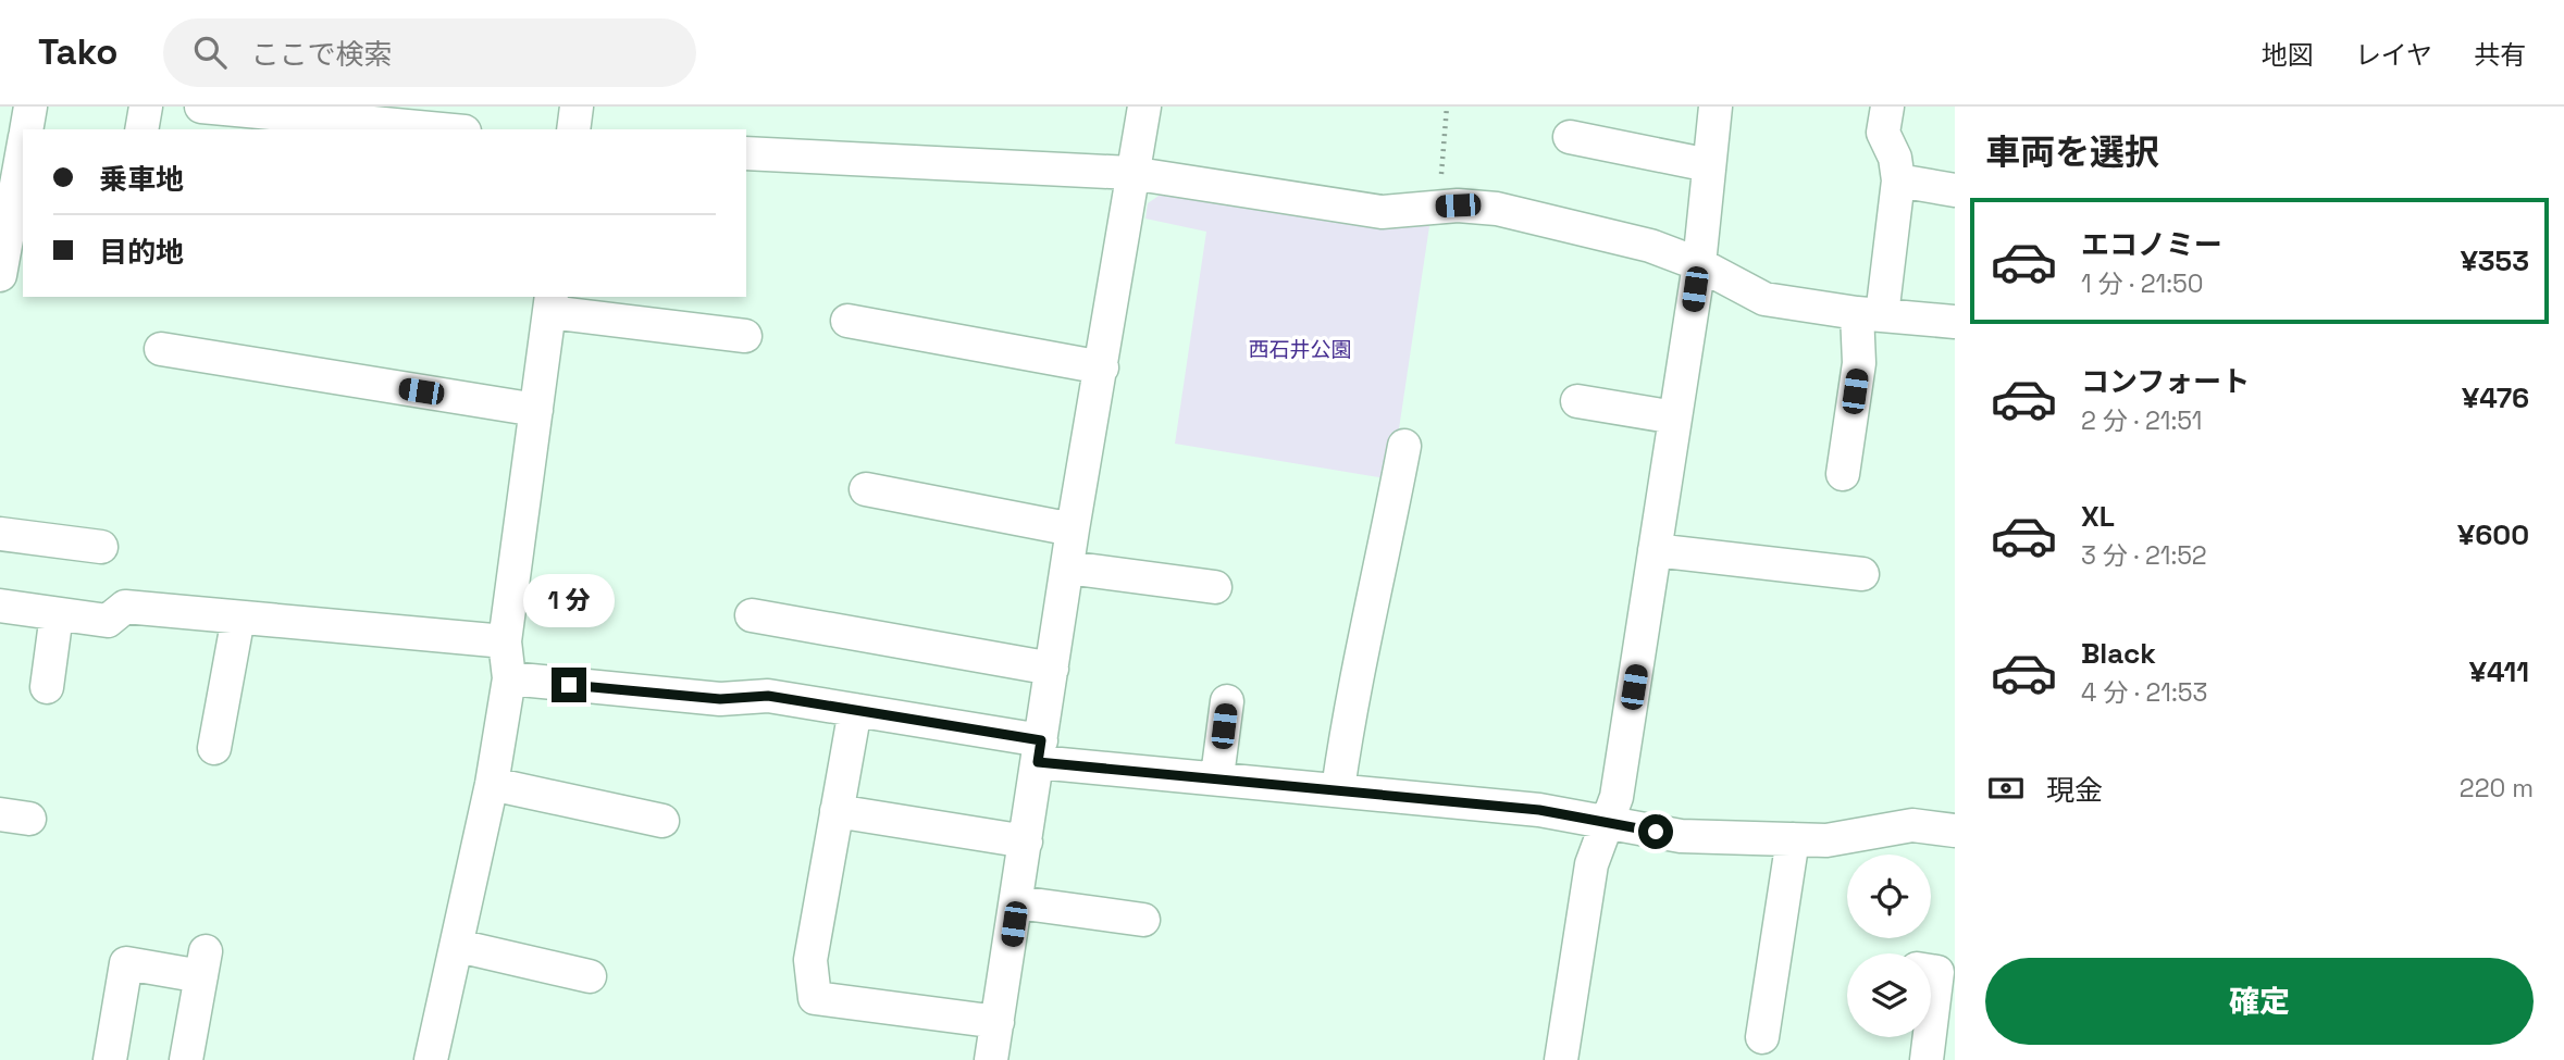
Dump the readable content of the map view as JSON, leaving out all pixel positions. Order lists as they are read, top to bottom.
{
  "parks": ["西石井公園"],
  "page": {
    "header": "Tako",
    "search": "ここで検索",
    "nav": ["地図", "レイヤ", "共有"],
    "heading": "車両を選択",
    "banner": ["乗車地", "目的地"],
    "list": [
      {
        "name": "エコノミー",
        "note": "1 分 · 21:50",
        "value": "¥353"
      },
      {
        "name": "コンフォート",
        "note": "2 分 · 21:51",
        "value": "¥476"
      },
      {
        "name": "XL",
        "note": "3 分 · 21:52",
        "value": "¥600"
      },
      {
        "name": "Black",
        "note": "4 分 · 21:53",
        "value": "¥411"
      }
    ],
    "bubble": "1 分",
    "pay": ["現金", "220 m"],
    "buttons": "確定"
  }
}
